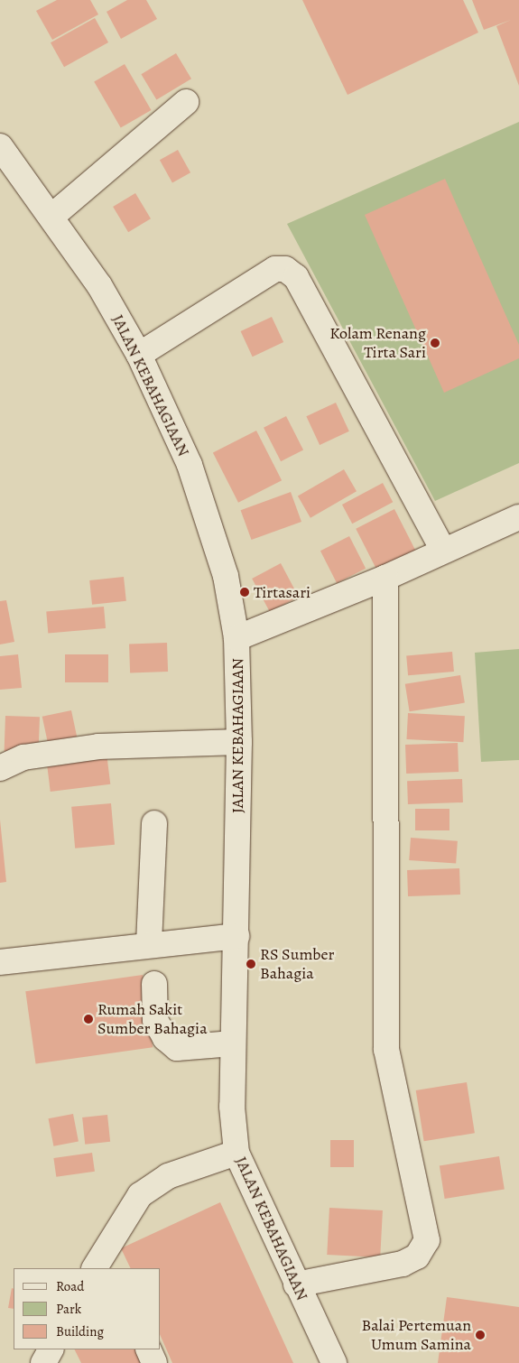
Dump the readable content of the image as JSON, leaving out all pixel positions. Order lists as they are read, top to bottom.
{
  "streets": {
    "street": ["JALAN KEBAHAGIAAN"]
  },
  "places": [
    "Kolam Renang Tirta Sari",
    "Tirtasari",
    "RS Sumber Bahagia",
    "Rumah Sakit Sumber Bahagia",
    "Balai Pertemuan Umum Samina"
  ],
  "legend": ["Road", "Park", "Building"]
}
